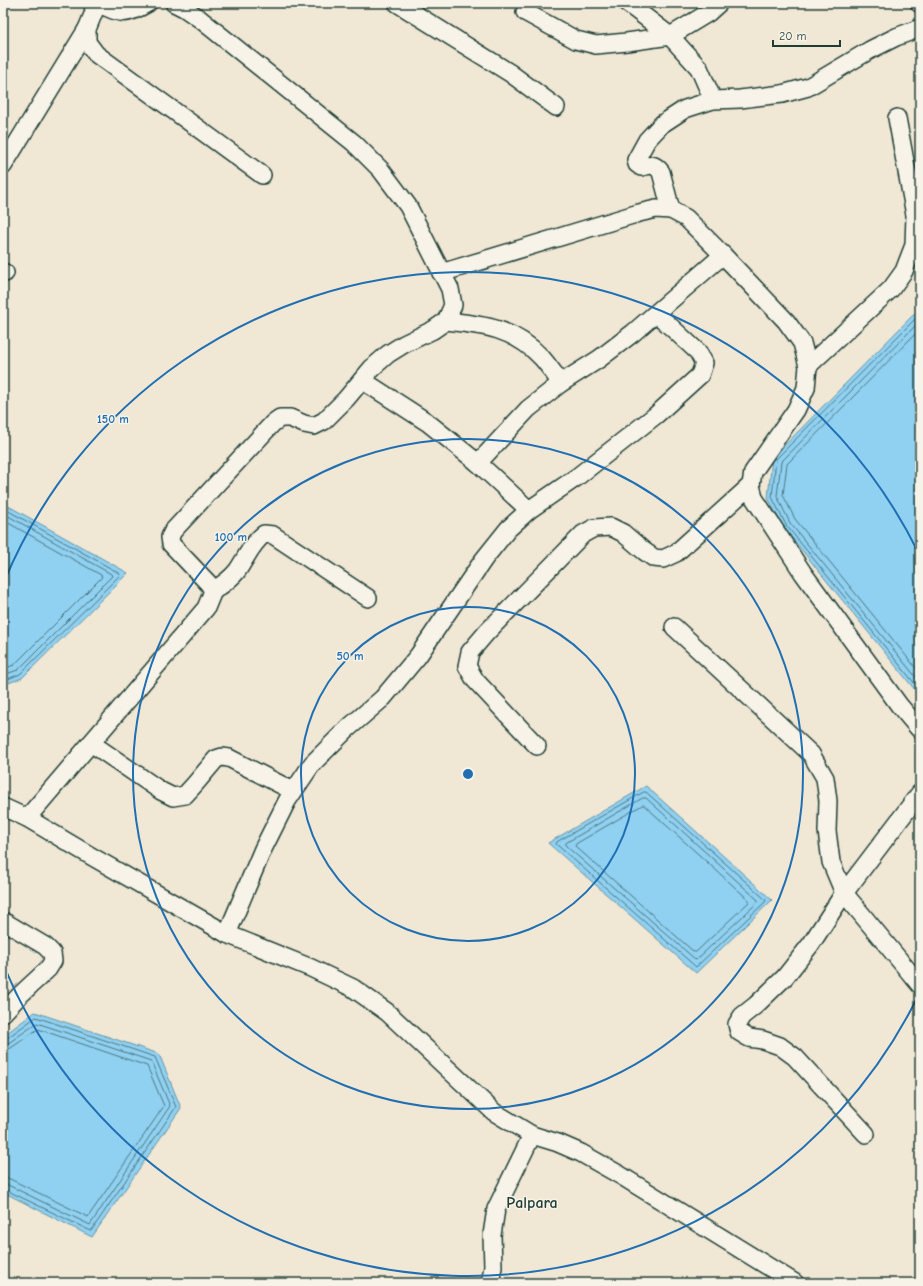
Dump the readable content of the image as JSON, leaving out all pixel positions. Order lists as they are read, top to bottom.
{
  "districts": ["Palpara"],
  "scale_bar": "20 m",
  "rings": ["150 m", "100 m", "50 m"]
}
